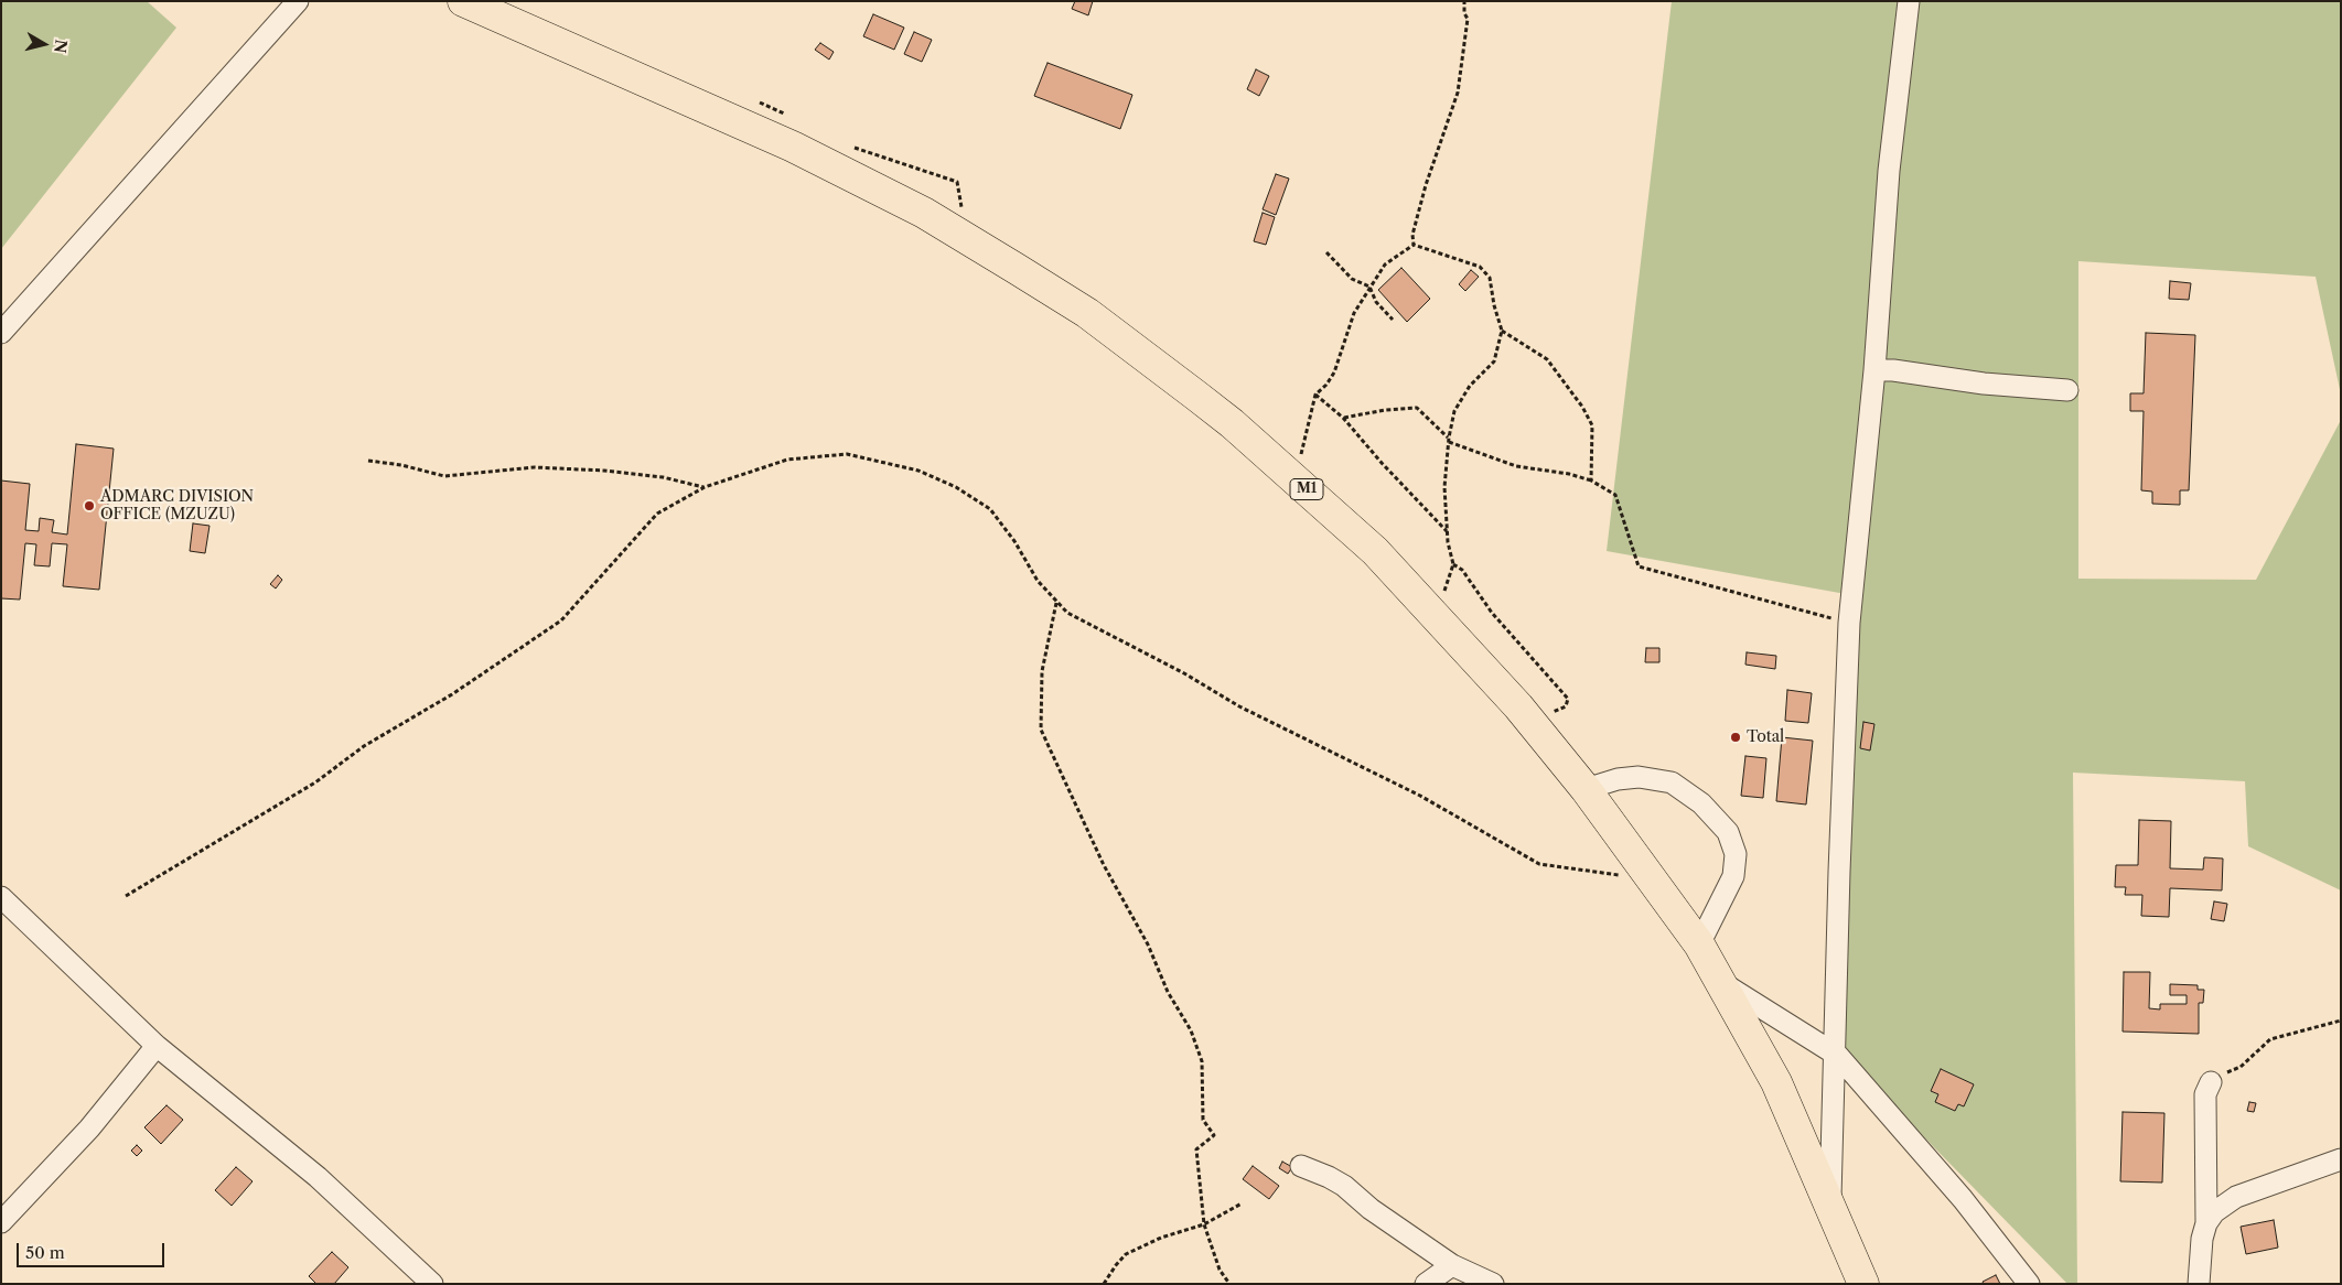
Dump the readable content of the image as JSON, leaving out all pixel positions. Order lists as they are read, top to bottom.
{
  "streets": {
    "highway": ["M1"]
  },
  "places": ["ADMARC DIVISION OFFICE (MZUZU)", "Total"],
  "scale_bar": "50 m",
  "north": "right"
}
